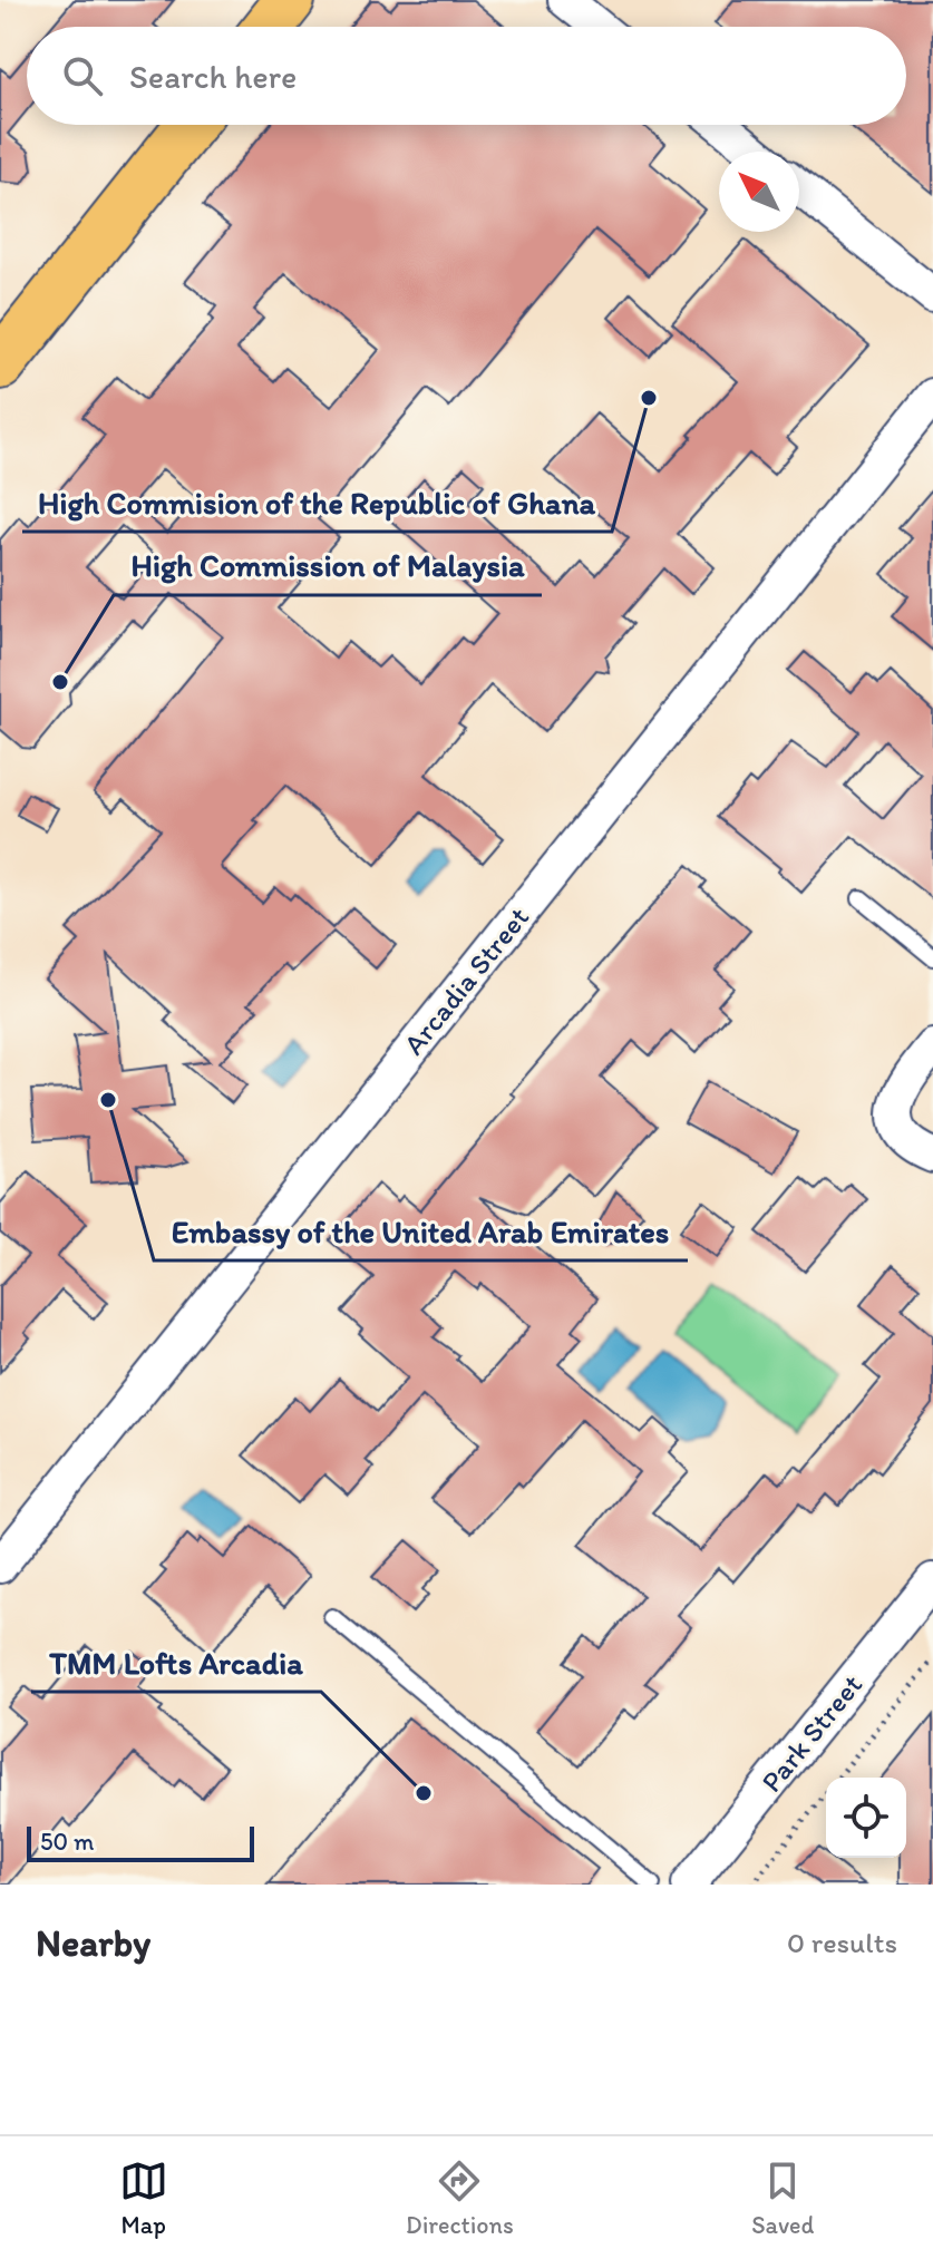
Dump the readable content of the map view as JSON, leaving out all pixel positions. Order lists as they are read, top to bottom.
{
  "streets": {
    "street": ["Arcadia Street", "Park Street"]
  },
  "places": [
    "High Commision of the Republic of Ghana",
    "High Commission of Malaysia",
    "Embassy of the United Arab Emirates",
    "TMM Lofts Arcadia"
  ],
  "scale_bar": "50 m",
  "north": "top left",
  "page": {
    "search": "Search here",
    "scale": "50 m",
    "heading": ["Nearby", "0 results"],
    "nav": ["Map", "Directions", "Saved"]
  }
}
